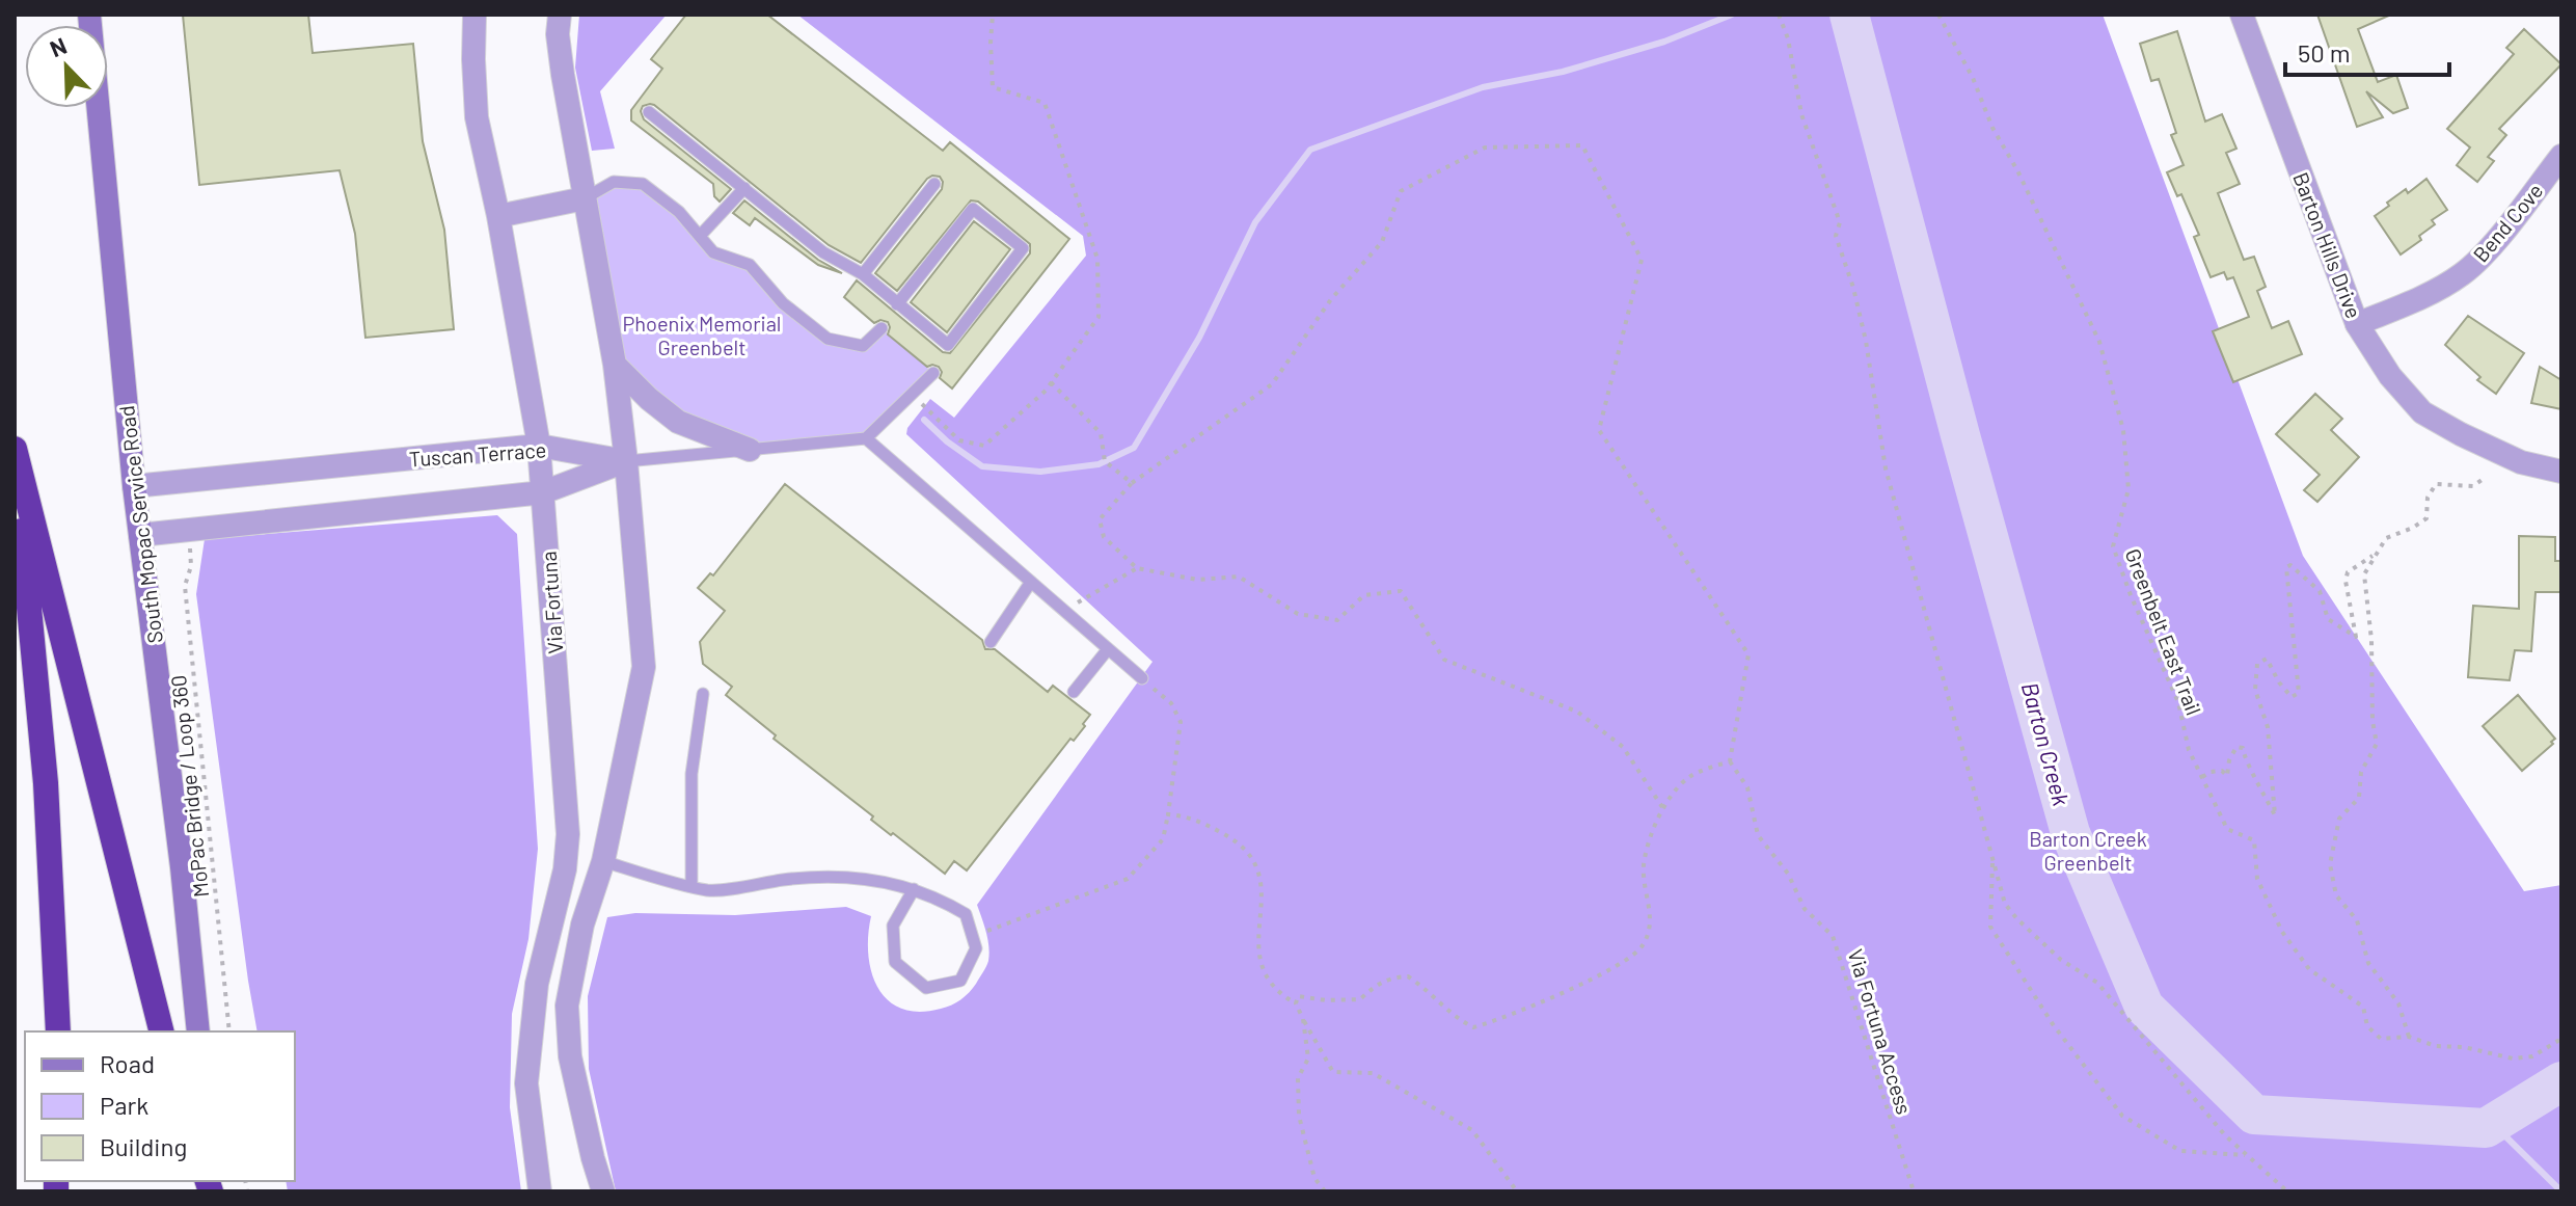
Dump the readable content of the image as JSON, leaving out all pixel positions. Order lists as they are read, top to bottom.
{
  "streets": {
    "main road": ["South Mopac Service Road"],
    "street": [
      "Bend Cove",
      "Barton Hills Drive",
      "Tuscan Terrace",
      "Via Fortuna"
    ],
    "path": ["Greenbelt East Trail", "MoPac Bridge / Loop 360", "Via Fortuna Access"]
  },
  "crossings": [
    ["Bend Cove", "Barton Hills Drive"],
    ["Tuscan Terrace", "South Mopac Service Road"],
    ["Tuscan Terrace", "Via Fortuna"]
  ],
  "water": ["Barton Creek"],
  "parks": ["Phoenix Memorial Greenbelt", "Barton Creek Greenbelt"],
  "legend": ["Road", "Park", "Building"],
  "scale_bar": "50 m",
  "north": "top left"
}
